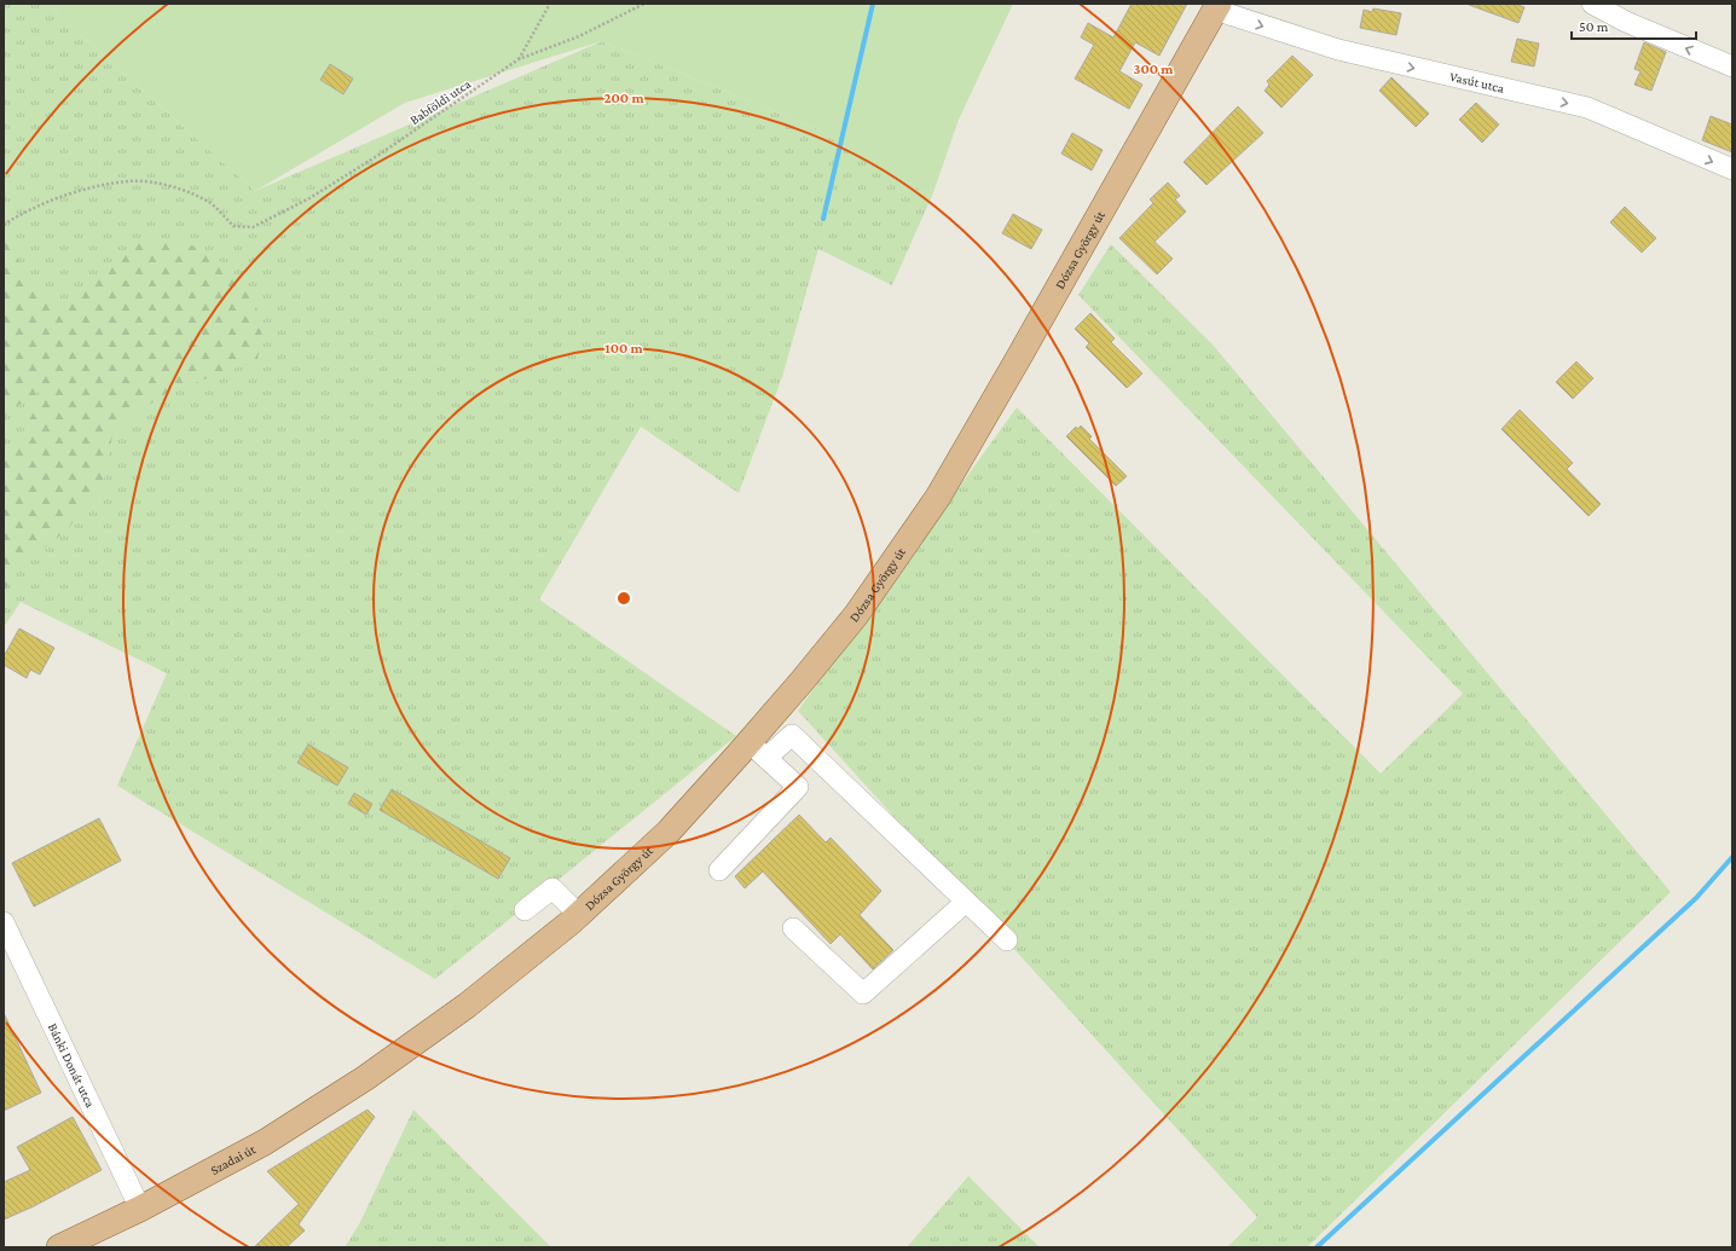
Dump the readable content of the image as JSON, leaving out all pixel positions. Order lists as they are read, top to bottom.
{
  "streets": {
    "main road": ["Dózsa György út", "Szadai út"],
    "street": ["Vasút utca", "Bánki Donát utca"],
    "path": ["Babföldi utca"]
  },
  "crossings": [
    ["Vasút utca", "Dózsa György út"],
    ["Dózsa György út", "Szadai út"],
    ["Bánki Donát utca", "Szadai út"]
  ],
  "one_way": ["Vasút utca"],
  "scale_bar": "50 m",
  "rings": ["300 m", "200 m", "100 m"]
}
